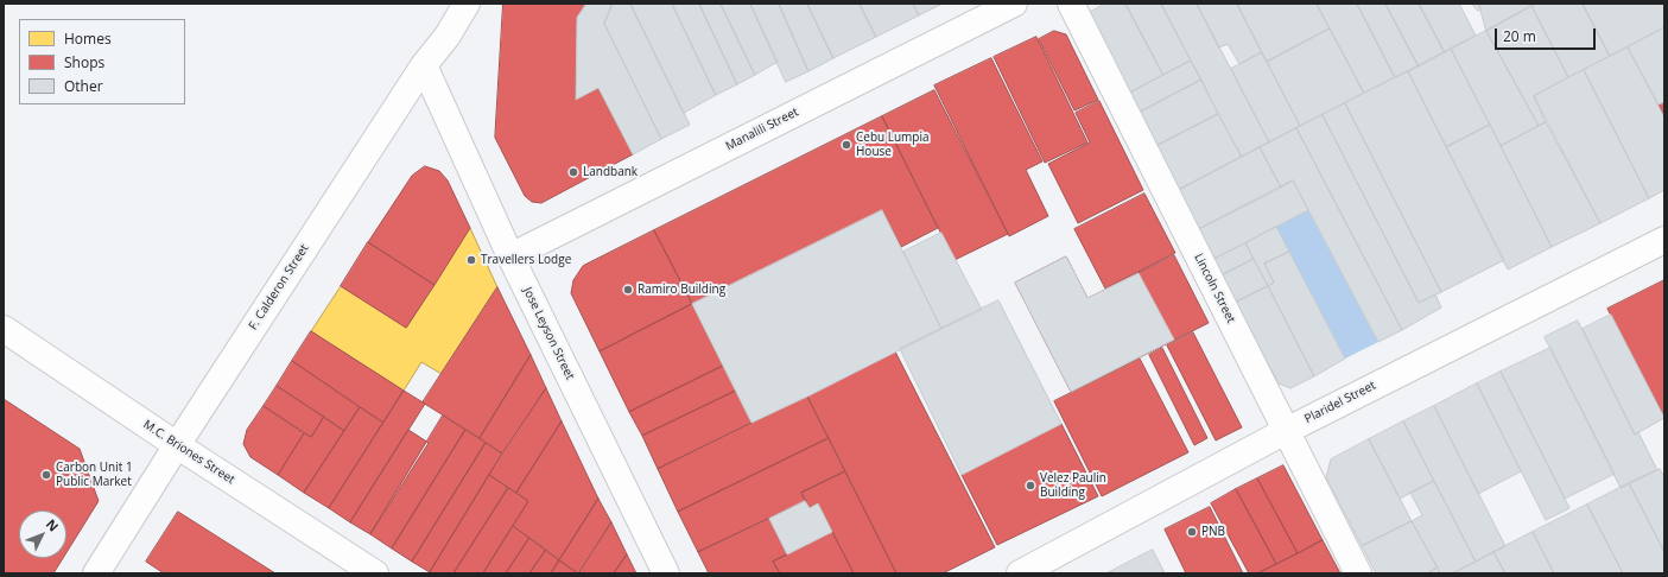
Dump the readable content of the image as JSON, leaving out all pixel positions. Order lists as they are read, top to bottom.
{
  "streets": {
    "street": [
      "Manalili Street",
      "F. Calderon Street",
      "Lincoln Street",
      "Jose Leyson Street",
      "Plaridel Street",
      "M.C. Briones Street"
    ]
  },
  "crossings": [
    ["Manalili Street", "Jose Leyson Street"],
    ["F. Calderon Street", "Jose Leyson Street"],
    ["F. Calderon Street", "M.C. Briones Street"],
    ["Lincoln Street", "Plaridel Street"]
  ],
  "places": [
    "Cebu Lumpia House",
    "Landbank",
    "Travellers Lodge",
    "Ramiro Building",
    "Carbon Unit 1 Public Market",
    "Velez Paulin Building",
    "PNB"
  ],
  "legend": ["Homes", "Shops", "Other"],
  "scale_bar": "20 m",
  "north": "top right"
}
